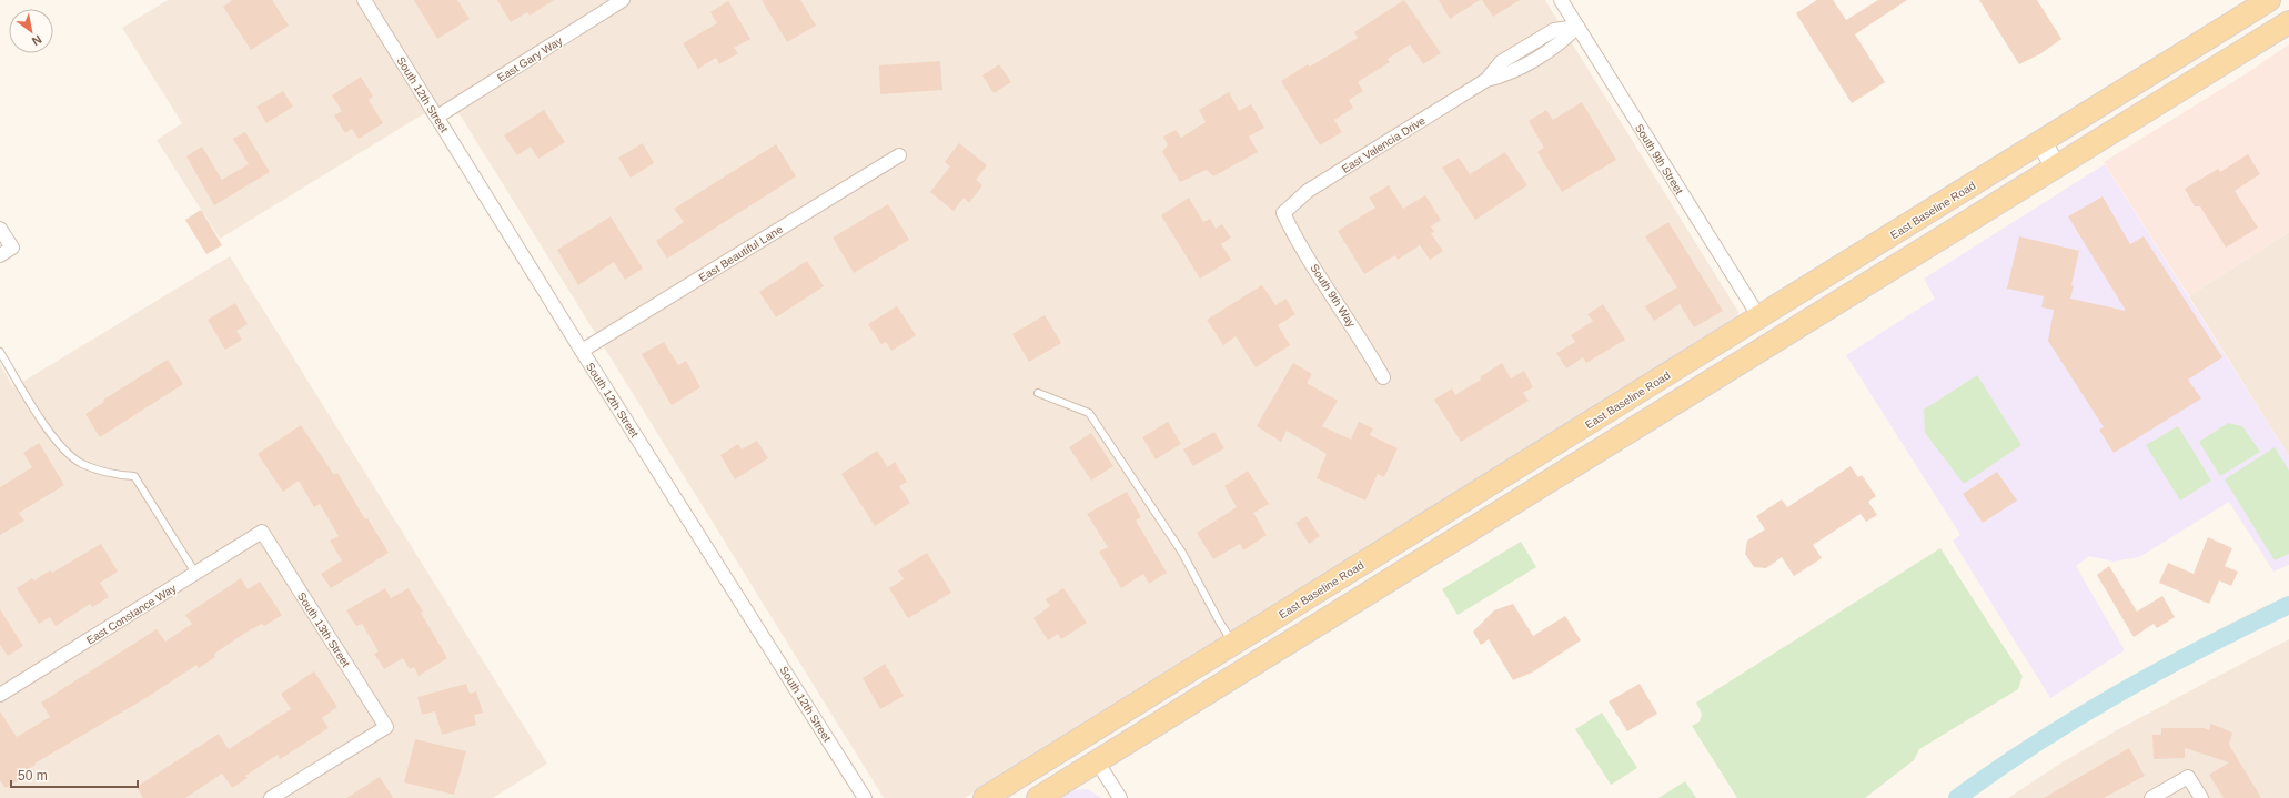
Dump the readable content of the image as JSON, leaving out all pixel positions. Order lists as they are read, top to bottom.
{
  "streets": {
    "main road": ["East Baseline Road"],
    "street": [
      "East Gary Way",
      "South 12th Street",
      "East Valencia Drive",
      "South 9th Street",
      "East Beautiful Lane",
      "South 9th Way",
      "East Constance Way",
      "South 13th Street"
    ]
  },
  "crossings": [
    ["East Gary Way", "South 12th Street"],
    ["South 12th Street", "East Beautiful Lane"],
    ["East Valencia Drive", "South 9th Street"],
    ["East Valencia Drive", "South 9th Way"],
    ["South 9th Street", "East Baseline Road"],
    ["East Constance Way", "South 13th Street"]
  ],
  "scale_bar": "50 m",
  "north": "bottom right"
}
